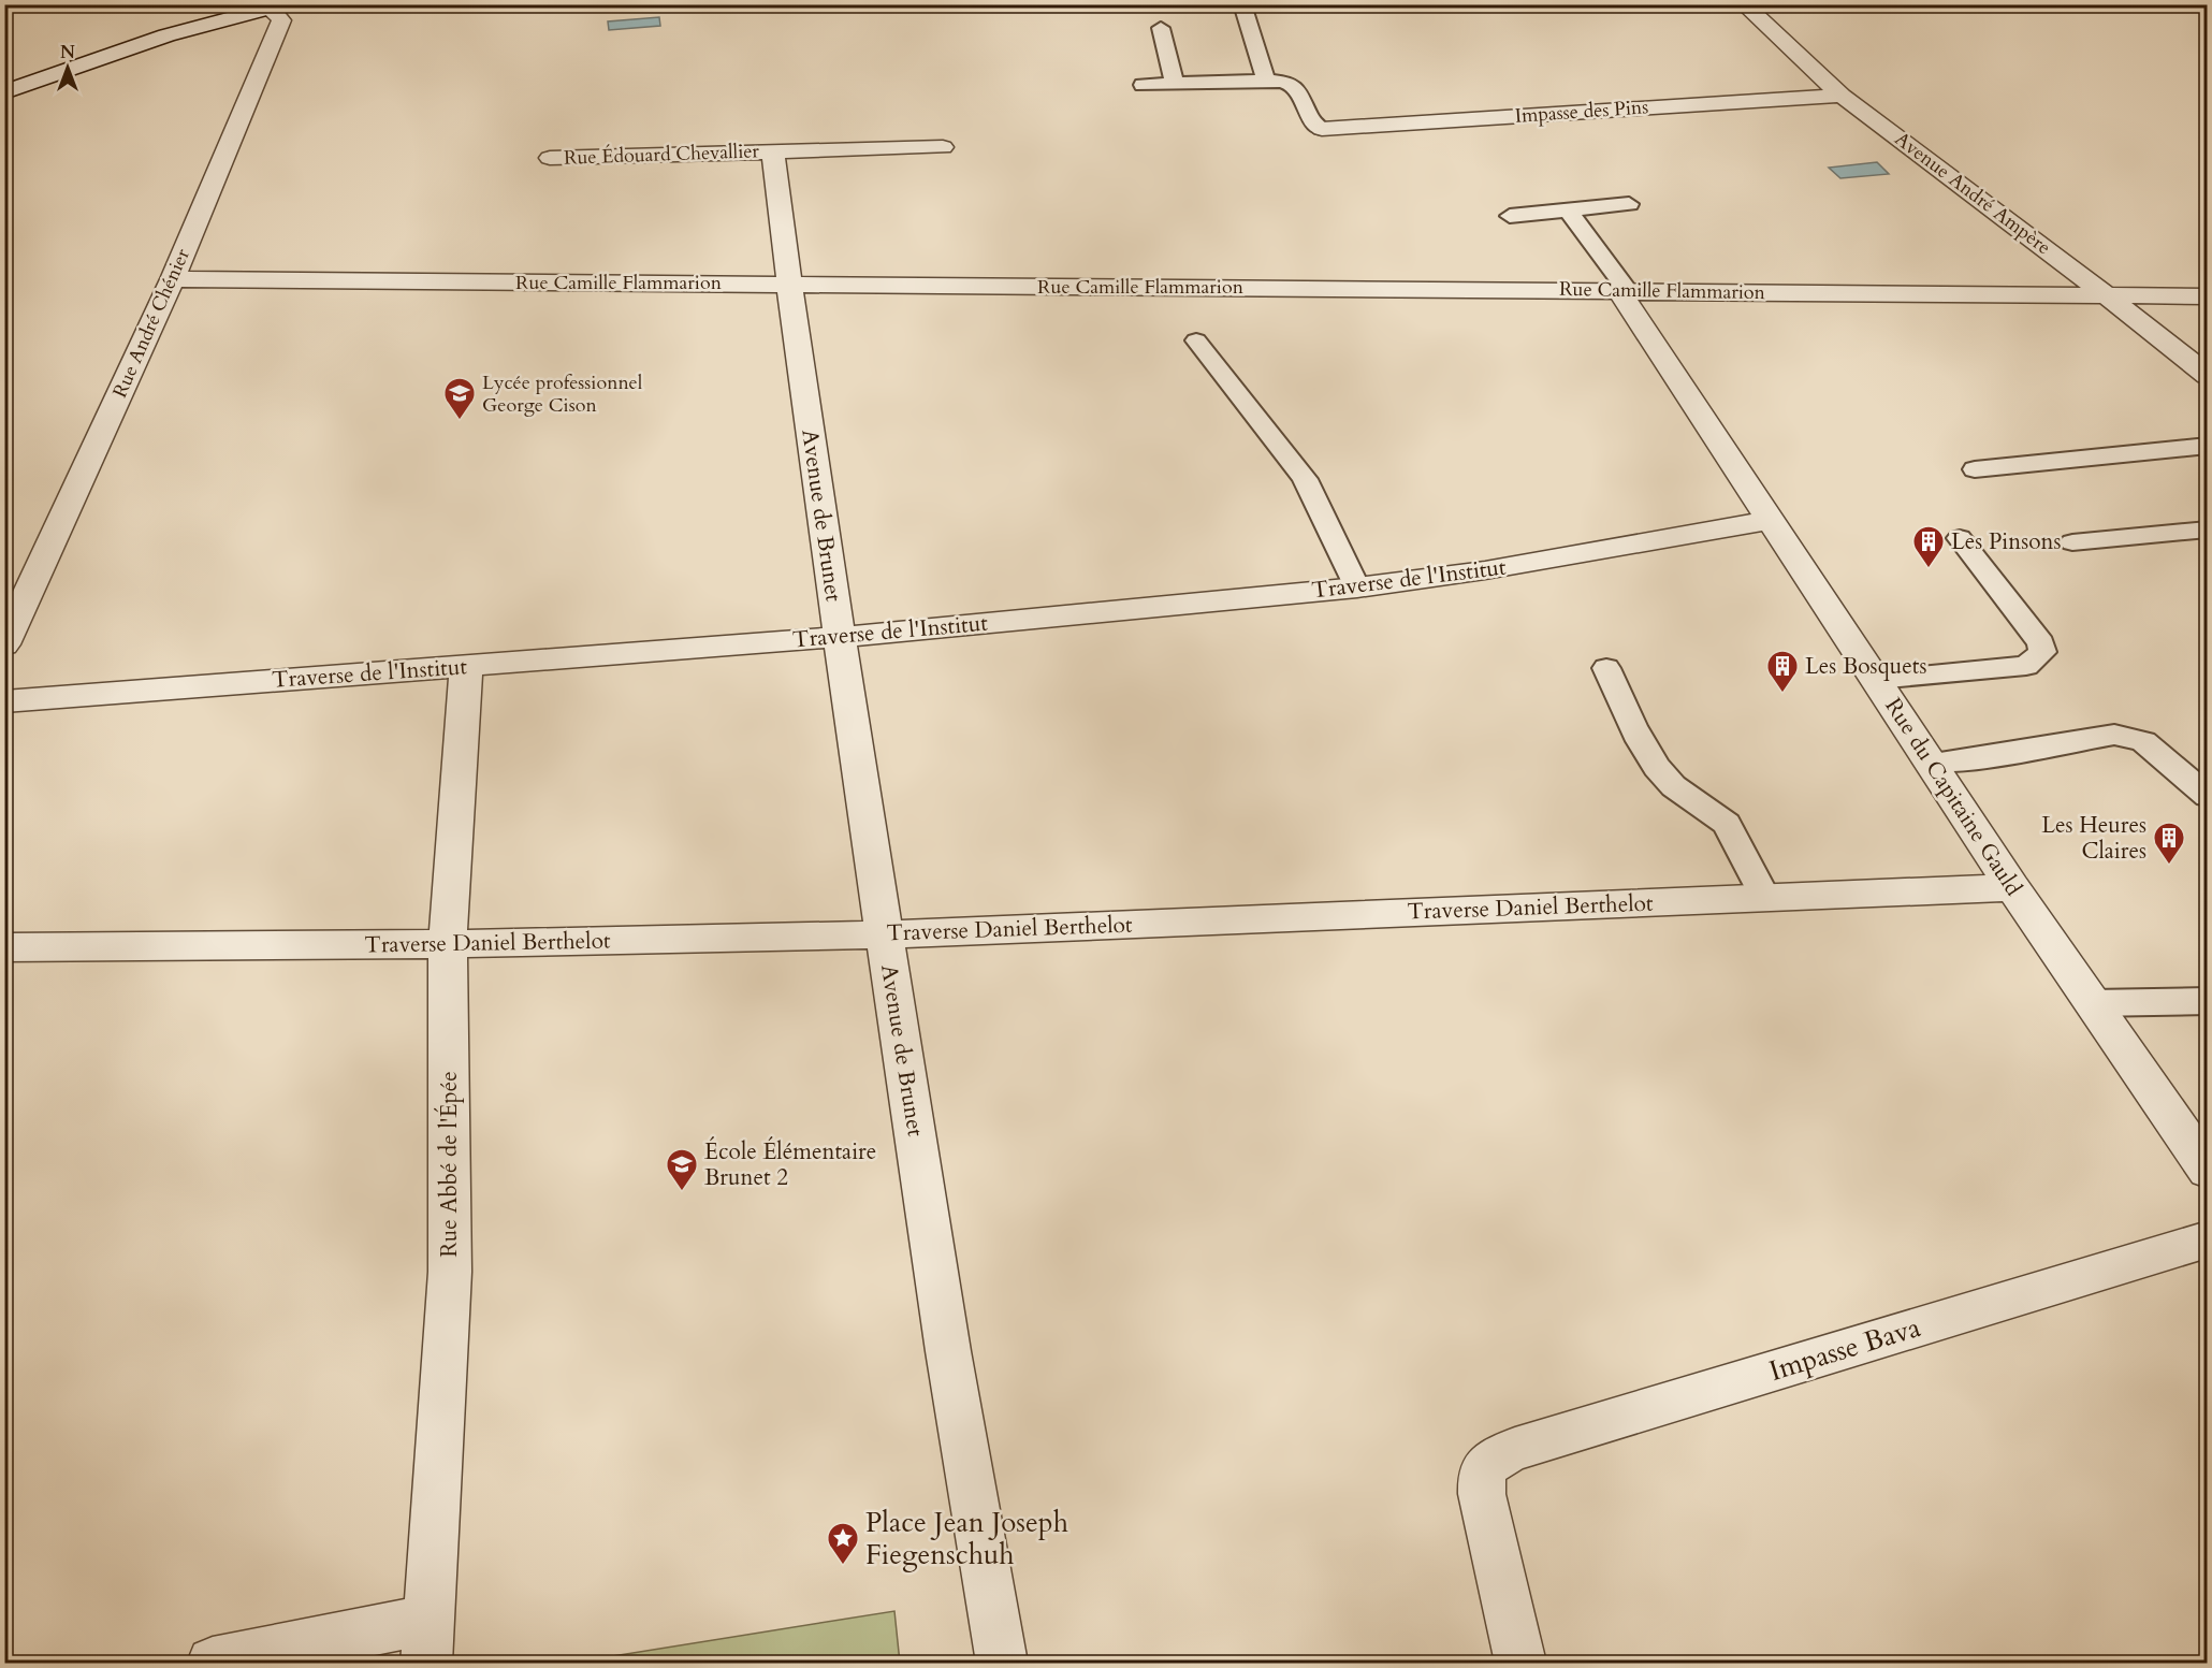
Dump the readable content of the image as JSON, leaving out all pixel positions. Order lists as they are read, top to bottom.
{
  "streets": {
    "street": [
      "Impasse des Pins",
      "Rue Édouard Chevallier",
      "Avenue André Ampère",
      "Rue Camille Flammarion",
      "Rue André Chénier",
      "Avenue de Brunet",
      "Traverse de l'Institut",
      "Rue du Capitaine Gauld",
      "Traverse Daniel Berthelot",
      "Rue Abbé de l'Épée",
      "Impasse Bava"
    ]
  },
  "crossings": [
    ["Impasse des Pins", "Avenue André Ampère"],
    ["Rue Édouard Chevallier", "Rue Camille Flammarion"],
    ["Rue Édouard Chevallier", "Avenue de Brunet"],
    ["Avenue André Ampère", "Rue Camille Flammarion"],
    ["Rue Camille Flammarion", "Rue André Chénier"],
    ["Rue Camille Flammarion", "Avenue de Brunet"],
    ["Rue Camille Flammarion", "Rue du Capitaine Gauld"],
    ["Avenue de Brunet", "Traverse de l'Institut"],
    ["Avenue de Brunet", "Traverse Daniel Berthelot"],
    ["Traverse de l'Institut", "Rue du Capitaine Gauld"],
    ["Traverse de l'Institut", "Rue Abbé de l'Épée"],
    ["Rue du Capitaine Gauld", "Traverse Daniel Berthelot"],
    ["Traverse Daniel Berthelot", "Rue Abbé de l'Épée"]
  ],
  "places": {
    "school or university": ["Lycée professionnel George Cison", "École Élémentaire Brunet 2"],
    "building": ["Les Pinsons", "Les Bosquets", "Les Heures Claires"],
    "place": ["Place Jean Joseph Fiegenschuh"]
  },
  "north": "top"
}
